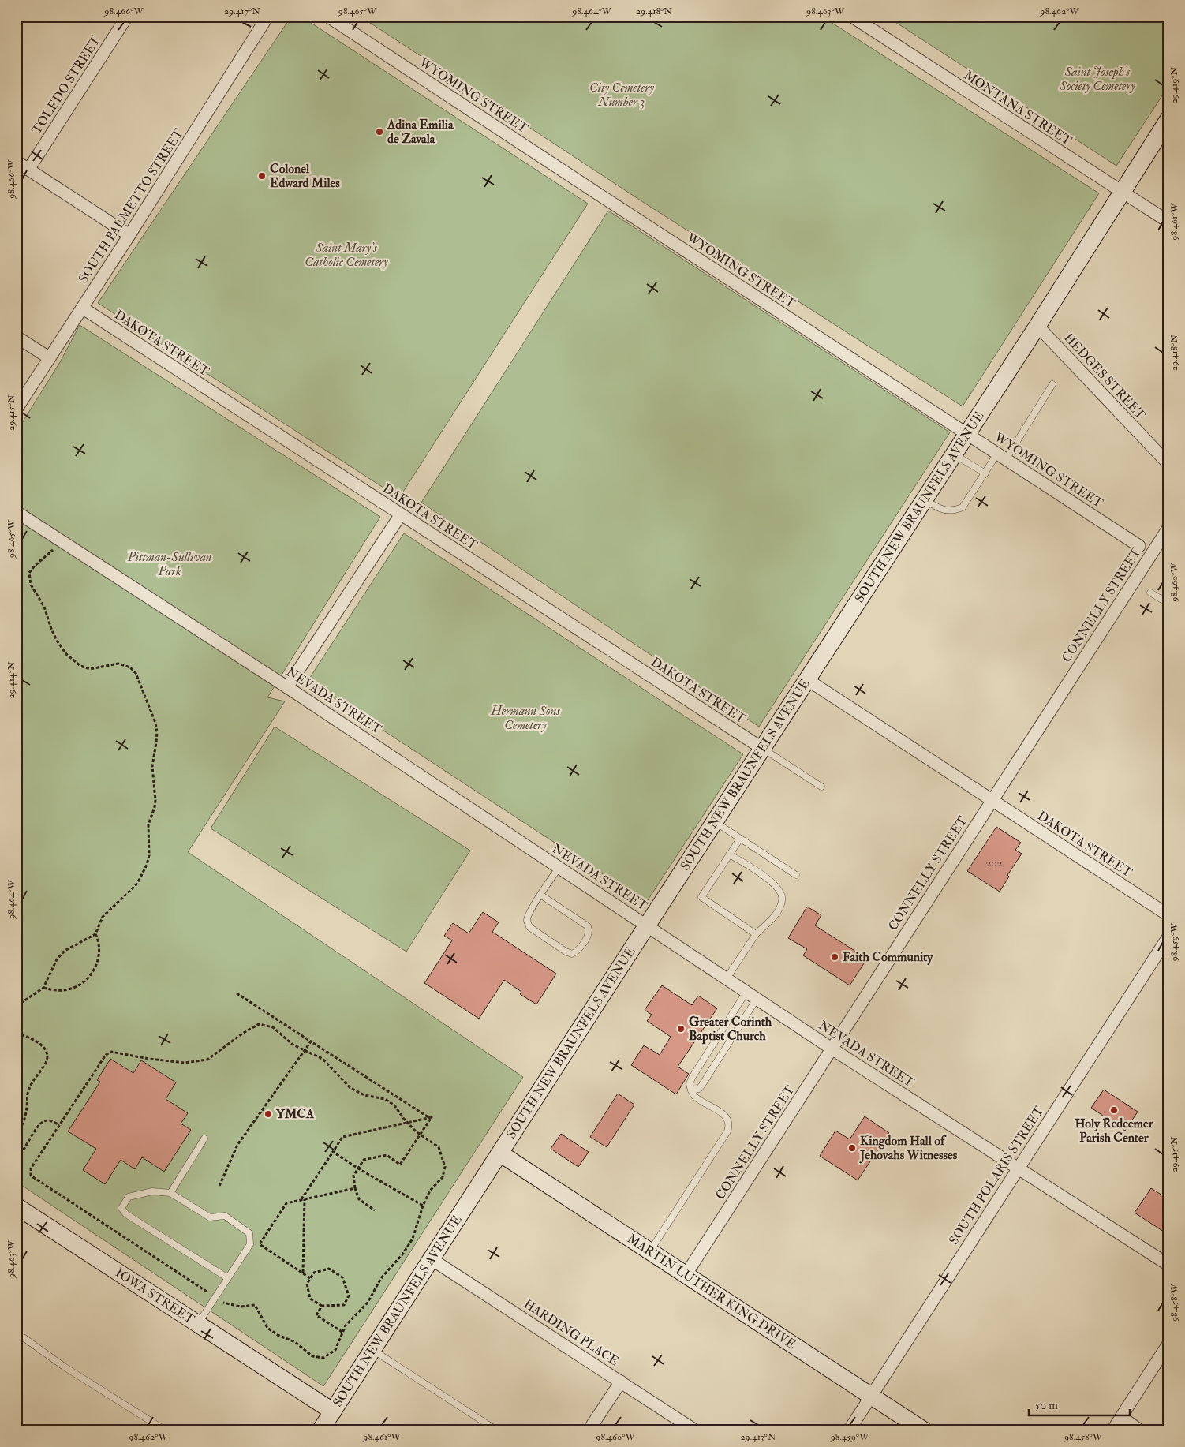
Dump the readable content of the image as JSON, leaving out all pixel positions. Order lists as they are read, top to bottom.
{
  "streets": {
    "main road": ["SOUTH NEW BRAUNFELS AVENUE", "MARTIN LUTHER KING DRIVE", "IOWA STREET"],
    "street": [
      "TOLEDO STREET",
      "WYOMING STREET",
      "MONTANA STREET",
      "SOUTH PALMETTO STREET",
      "DAKOTA STREET",
      "HEDGES STREET",
      "CONNELLY STREET",
      "NEVADA STREET",
      "SOUTH POLARIS STREET",
      "HARDING PLACE"
    ]
  },
  "crossings": [
    ["WYOMING STREET", "SOUTH NEW BRAUNFELS AVENUE"],
    ["MONTANA STREET", "SOUTH NEW BRAUNFELS AVENUE"],
    ["SOUTH PALMETTO STREET", "DAKOTA STREET"],
    ["DAKOTA STREET", "SOUTH NEW BRAUNFELS AVENUE"],
    ["DAKOTA STREET", "CONNELLY STREET"],
    ["HEDGES STREET", "SOUTH NEW BRAUNFELS AVENUE"],
    ["SOUTH NEW BRAUNFELS AVENUE", "NEVADA STREET"],
    ["SOUTH NEW BRAUNFELS AVENUE", "MARTIN LUTHER KING DRIVE"],
    ["SOUTH NEW BRAUNFELS AVENUE", "IOWA STREET"],
    ["SOUTH NEW BRAUNFELS AVENUE", "HARDING PLACE"],
    ["CONNELLY STREET", "NEVADA STREET"],
    ["CONNELLY STREET", "MARTIN LUTHER KING DRIVE"],
    ["NEVADA STREET", "SOUTH POLARIS STREET"],
    ["SOUTH POLARIS STREET", "MARTIN LUTHER KING DRIVE"]
  ],
  "parks": [
    "Saint Joseph's Society Cemetery",
    "City Cemetery Number 3",
    "Saint Mary's Catholic Cemetery",
    "Pittman-Sullivan Park",
    "Hermann Sons Cemetery"
  ],
  "places": [
    "Adina Emilia de Zavala",
    "Colonel Edward Miles",
    "Faith Community",
    "Greater Corinth Baptist Church",
    "Holy Redeemer Parish Center",
    "YMCA",
    "Kingdom Hall of Jehovahs Witnesses"
  ],
  "house_numbers": ["202"],
  "scale_bar": "50 m",
  "coordinates": [
    "98.466°W",
    "29.417°N",
    "98.465°W",
    "98.464°W",
    "29.418°N",
    "98.463°W",
    "98.462°W",
    "29.419°N",
    "98.461°W",
    "29.415°N",
    "98.460°W",
    "29.414°N",
    "98.459°W",
    "98.458°W",
    "29.413°N"
  ]
}
